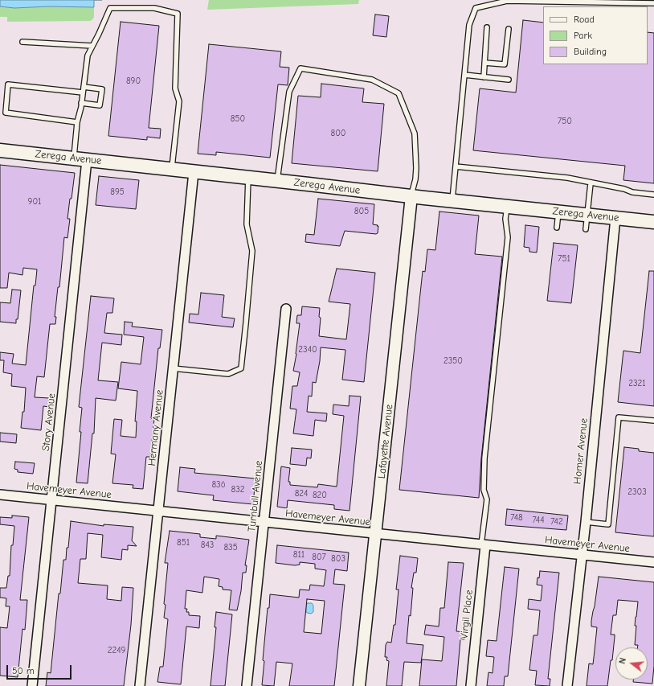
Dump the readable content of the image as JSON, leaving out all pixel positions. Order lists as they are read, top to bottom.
{
  "streets": {
    "main road": ["Zerega Avenue"],
    "street": [
      "Story Avenue",
      "Hermany Avenue",
      "Lafayette Avenue",
      "Homer Avenue",
      "Havemeyer Avenue",
      "Turnbull Avenue",
      "Virgil Place"
    ]
  },
  "crossings": [
    ["Zerega Avenue", "Story Avenue"],
    ["Zerega Avenue", "Hermany Avenue"],
    ["Zerega Avenue", "Lafayette Avenue"],
    ["Zerega Avenue", "Homer Avenue"],
    ["Story Avenue", "Havemeyer Avenue"],
    ["Hermany Avenue", "Havemeyer Avenue"],
    ["Lafayette Avenue", "Havemeyer Avenue"],
    ["Homer Avenue", "Havemeyer Avenue"],
    ["Havemeyer Avenue", "Turnbull Avenue"],
    ["Havemeyer Avenue", "Virgil Place"]
  ],
  "house_numbers": [
    "890",
    "850",
    "750",
    "800",
    "895",
    "901",
    "805",
    "751",
    "2340",
    "2350",
    "2321",
    "836",
    "832",
    "2303",
    "824",
    "820",
    "748",
    "744",
    "742",
    "851",
    "843",
    "835",
    "811",
    "807",
    "803",
    "2249"
  ],
  "legend": ["Road", "Park", "Building"],
  "scale_bar": "50 m",
  "north": "left"
}
